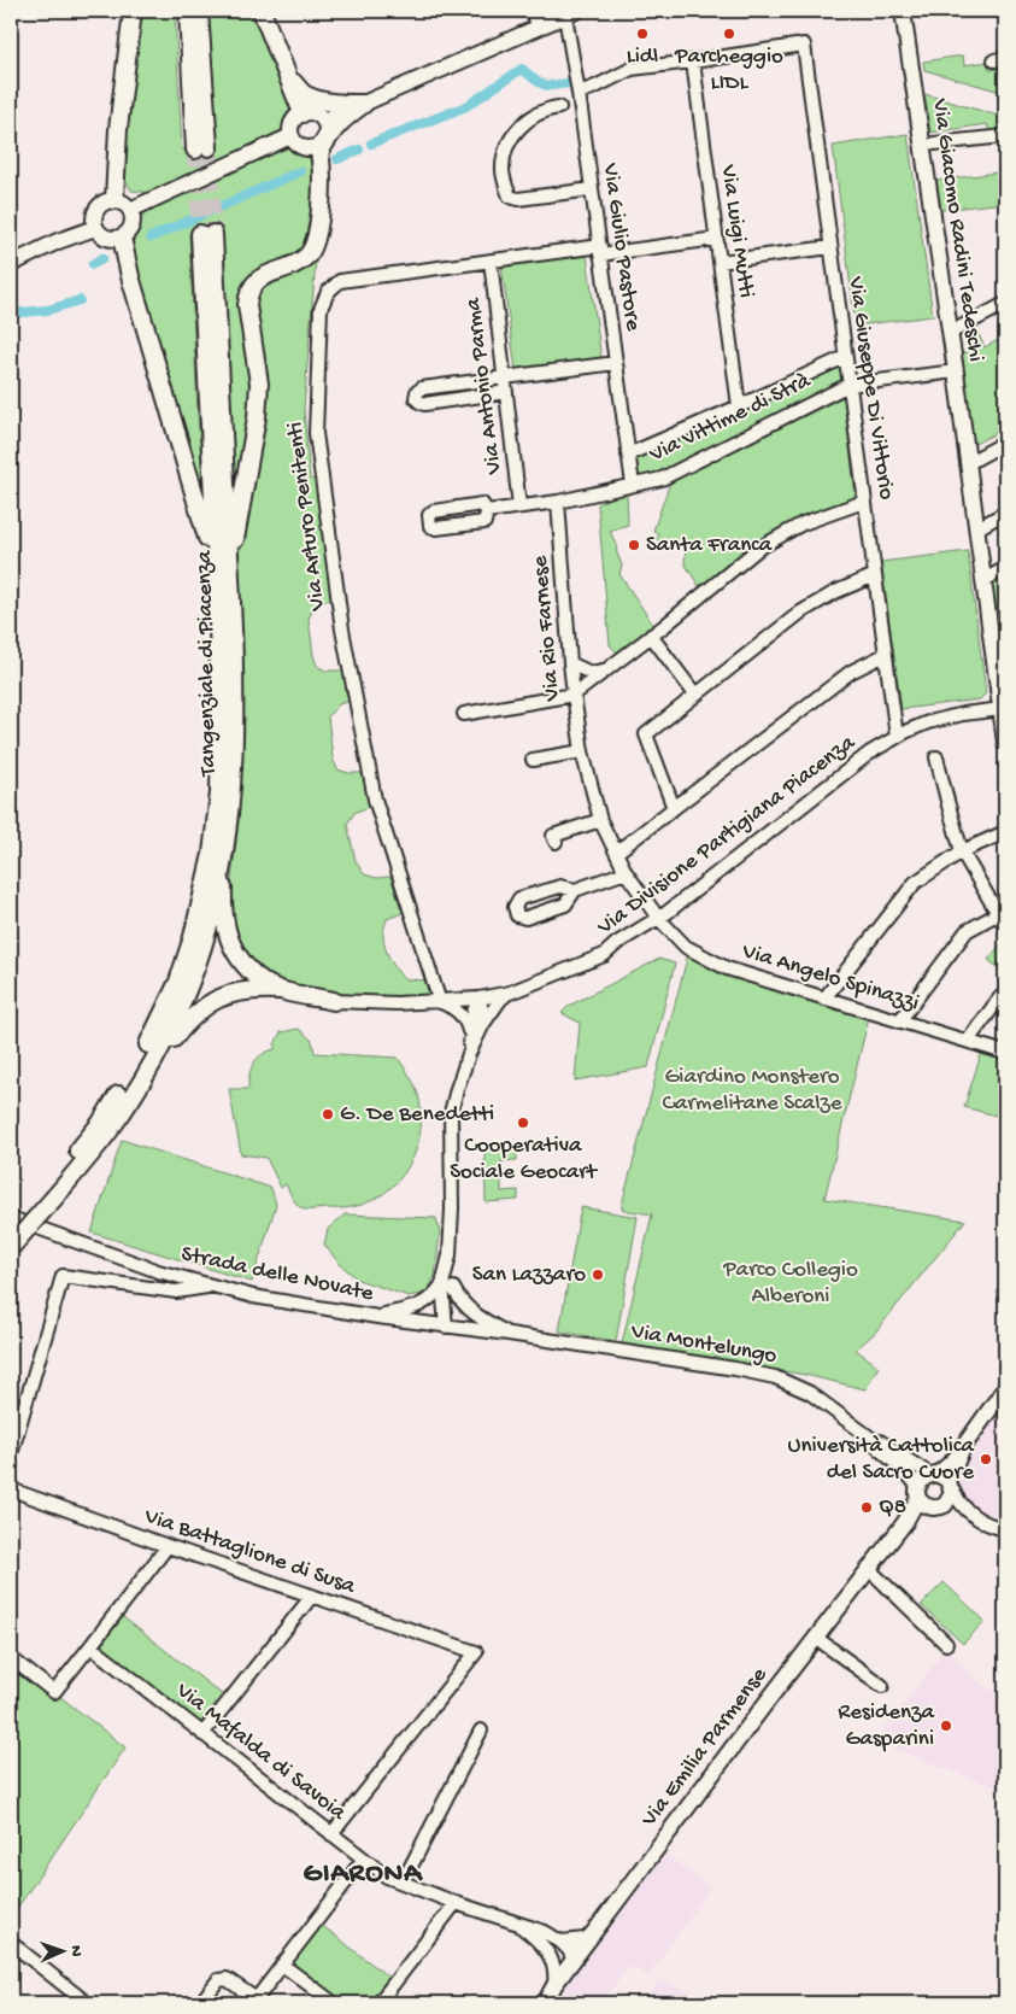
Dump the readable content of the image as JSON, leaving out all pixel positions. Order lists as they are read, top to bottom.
{
  "streets": {
    "highway": ["Tangenziale di Piacenza"],
    "main road": ["Via Giacomo Radini Tedeschi", "Via Emilia Parmense"],
    "street": [
      "Via Luigi Mutti",
      "Via Giulio Pastore",
      "Via Antonio Parma",
      "Via Giuseppe Di Vittorio",
      "Via Vittime di Strà",
      "Via Arturo Penitenti",
      "Via Rio Farnese",
      "Via Divisione Partigiana Piacenza",
      "Via Angelo Spinazzi",
      "Strada delle Novate",
      "Via Montelungo",
      "Via Battaglione di Susa",
      "Via Mafalda di Savoia"
    ]
  },
  "crossings": [
    ["Via Giacomo Radini Tedeschi", "Via Vittime di Strà"],
    ["Via Giacomo Radini Tedeschi", "Via Divisione Partigiana Piacenza"],
    ["Via Luigi Mutti", "Via Giuseppe Di Vittorio"],
    ["Via Luigi Mutti", "Via Arturo Penitenti"],
    ["Via Giulio Pastore", "Via Vittime di Strà"],
    ["Via Giulio Pastore", "Via Arturo Penitenti"],
    ["Via Antonio Parma", "Via Vittime di Strà"],
    ["Via Antonio Parma", "Via Arturo Penitenti"],
    ["Via Giuseppe Di Vittorio", "Via Vittime di Strà"],
    ["Via Giuseppe Di Vittorio", "Via Divisione Partigiana Piacenza"],
    ["Via Vittime di Strà", "Via Rio Farnese"],
    ["Via Arturo Penitenti", "Via Divisione Partigiana Piacenza"],
    ["Via Rio Farnese", "Via Divisione Partigiana Piacenza"],
    ["Via Rio Farnese", "Via Angelo Spinazzi"],
    ["Via Divisione Partigiana Piacenza", "Via Angelo Spinazzi"],
    ["Strada delle Novate", "Via Montelungo"],
    ["Via Montelungo", "Via Emilia Parmense"],
    ["Via Battaglione di Susa", "Via Mafalda di Savoia"],
    ["Via Emilia Parmense", "Via Mafalda di Savoia"]
  ],
  "districts": ["GIARONA"],
  "parks": ["Giardino Monstero Carmelitane Scalze", "Parco Collegio Alberoni"],
  "places": [
    "Lidl",
    "Parcheggio LIDL",
    "Santa Franca",
    "G. De Benedetti",
    "Cooperativa Sociale Geocart",
    "San Lazzaro",
    "Università Cattolica del Sacro Cuore",
    "Q8",
    "Residenza Gasparini"
  ],
  "north": "right"
}
